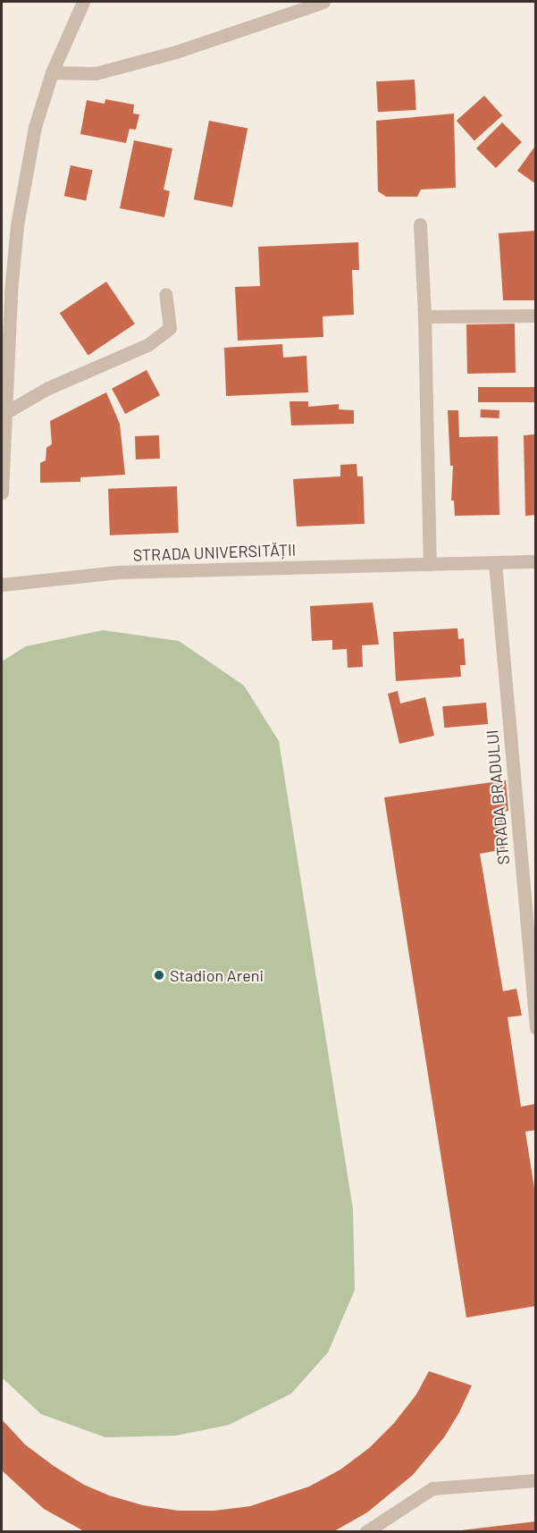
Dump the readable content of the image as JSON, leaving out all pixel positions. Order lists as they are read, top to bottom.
{
  "streets": {
    "street": ["STRADA UNIVERSITĂȚII", "STRADA BRADULUI"]
  },
  "crossings": [
    ["STRADA UNIVERSITĂȚII", "STRADA BRADULUI"]
  ],
  "places": ["Stadion Areni"]
}
